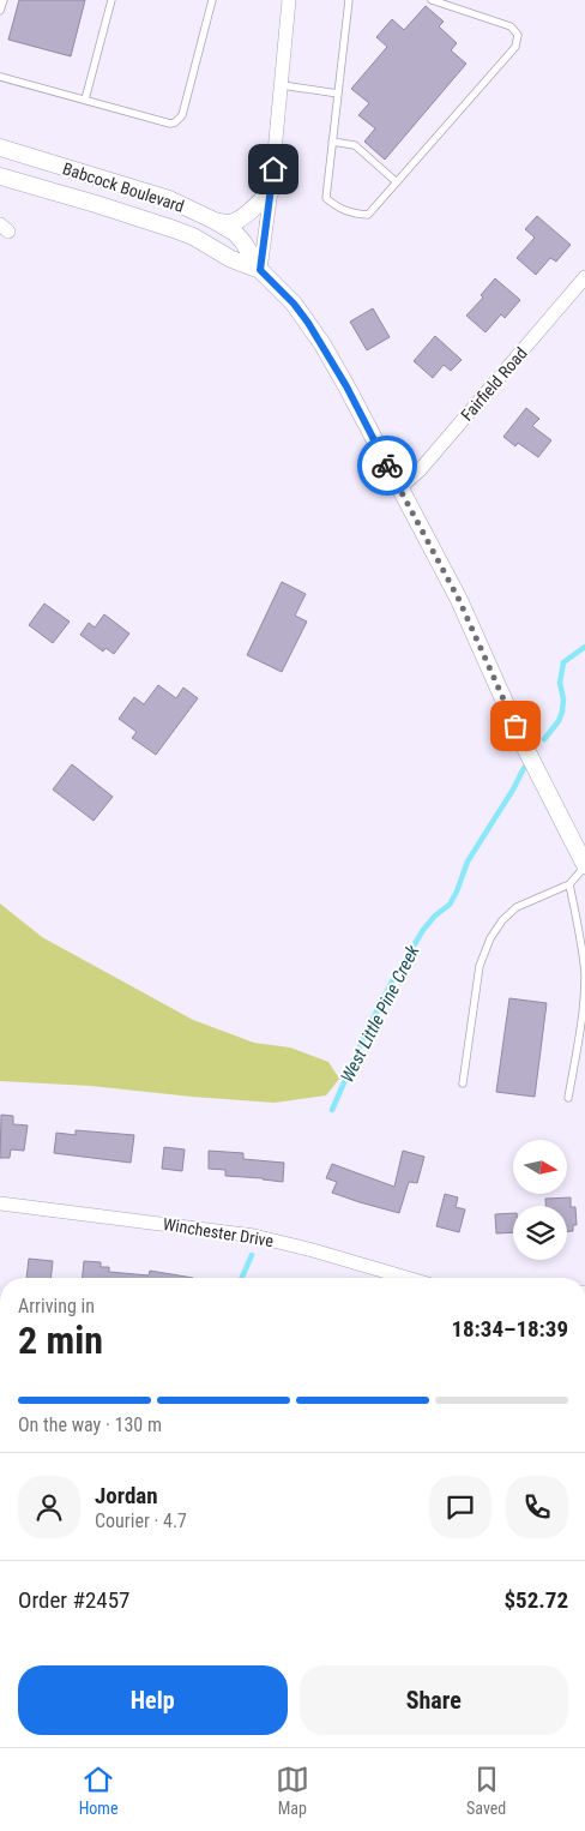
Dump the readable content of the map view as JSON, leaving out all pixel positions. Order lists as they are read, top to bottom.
{
  "streets": {
    "street": ["Babcock Boulevard", "Fairfield Road", "Winchester Drive"]
  },
  "crossings": [
    ["Babcock Boulevard", "Fairfield Road"]
  ],
  "water": ["West Little Pine Creek"],
  "north": "right",
  "page": {
    "heading": ["2 min", "Arriving in", "18:34–18:39"],
    "panel": [
      "Jordan",
      "Courier · 4.7",
      "Order #2457",
      "$52.72"
    ],
    "bar": "On the way · 130 m",
    "buttons": ["Help", "Share"],
    "tabs": ["Home", "Map", "Saved"]
  }
}
